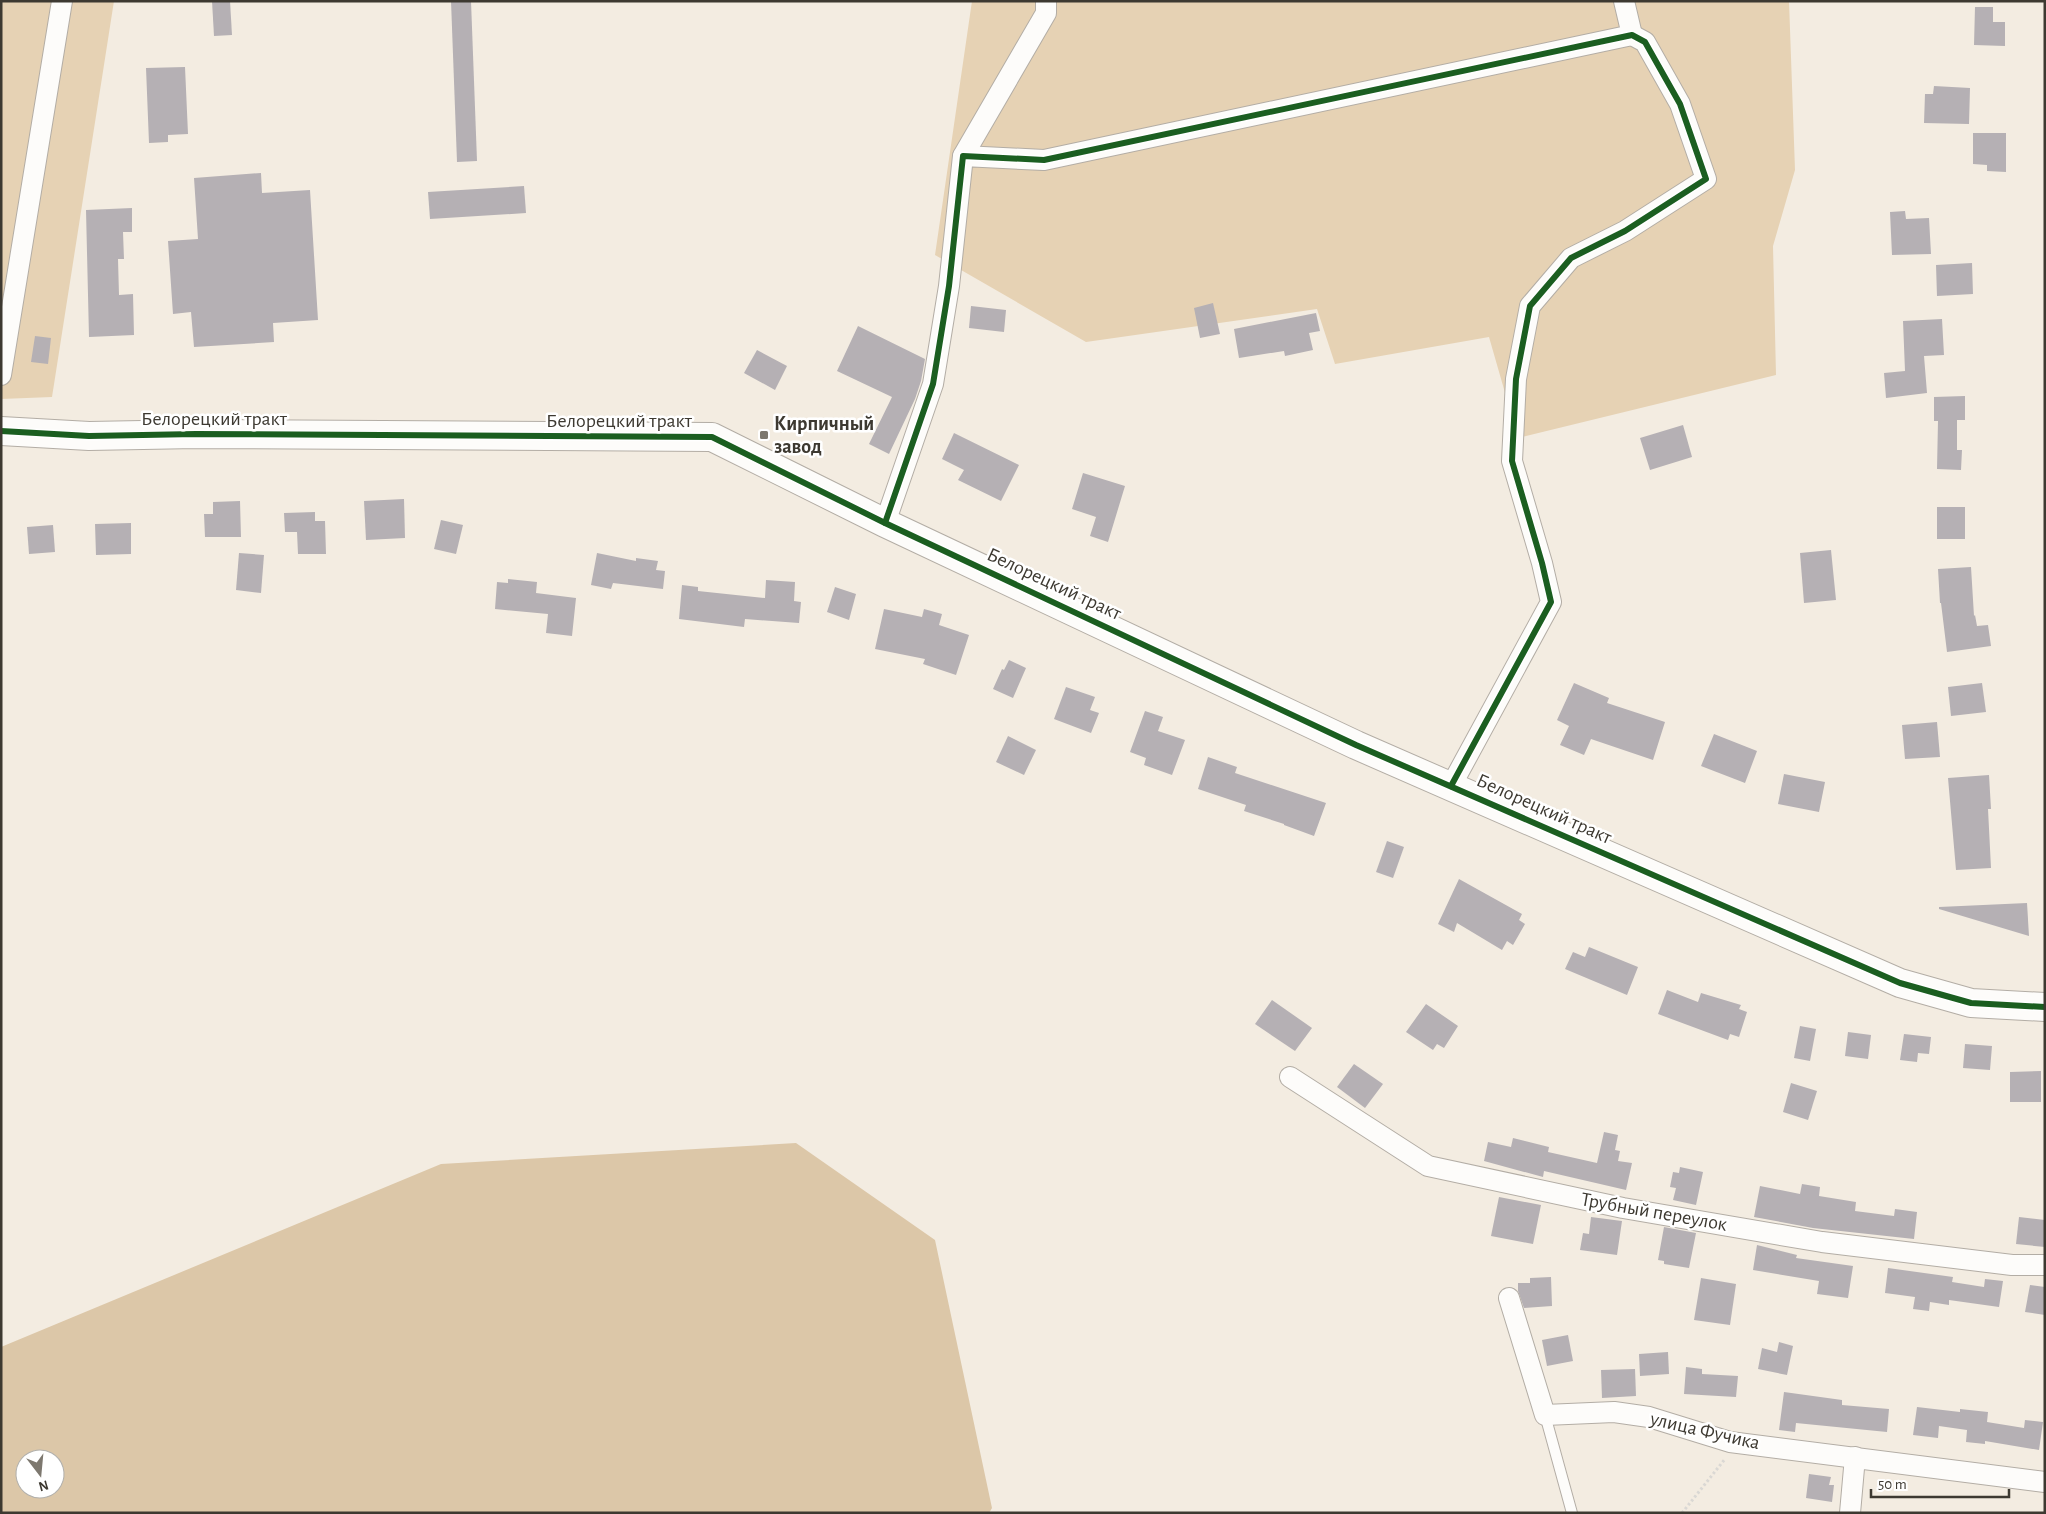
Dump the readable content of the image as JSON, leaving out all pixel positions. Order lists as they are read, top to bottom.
{
  "streets": {
    "street": ["Белорецкий тракт", "Трубный переулок", "улица Фучика"]
  },
  "places": {
    "transit": ["Кирпичный завод"]
  },
  "scale_bar": "50 m",
  "north": "bottom"
}
